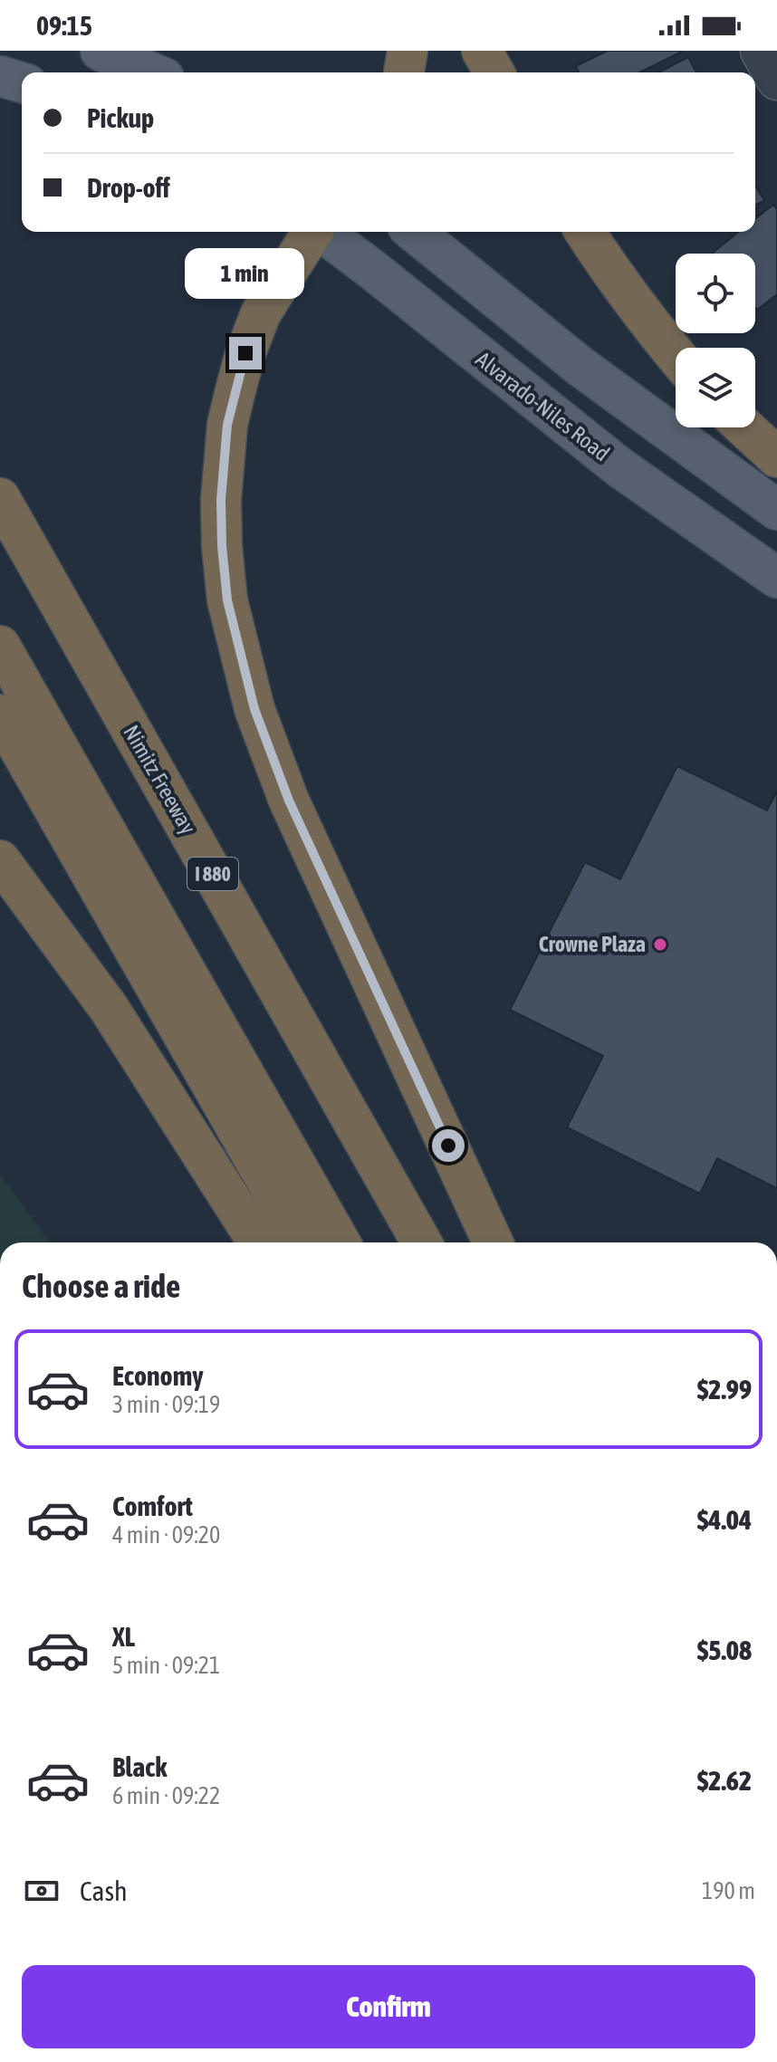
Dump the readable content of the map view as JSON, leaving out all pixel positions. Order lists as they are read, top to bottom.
{
  "streets": {
    "highway": ["Nimitz Freeway", "I 880"],
    "main road": ["Alvarado-Niles Road"]
  },
  "places": ["Crowne Plaza"],
  "page": {
    "status": "09:15",
    "banner": ["Pickup", "Drop-off"],
    "bubble": "1 min",
    "heading": "Choose a ride",
    "list": [
      {
        "name": "Economy",
        "note": "3 min · 09:19",
        "value": "$2.99"
      },
      {
        "name": "Comfort",
        "note": "4 min · 09:20",
        "value": "$4.04"
      },
      {
        "name": "XL",
        "note": "5 min · 09:21",
        "value": "$5.08"
      },
      {
        "name": "Black",
        "note": "6 min · 09:22",
        "value": "$2.62"
      }
    ],
    "pay": ["Cash", "190 m"],
    "buttons": "Confirm"
  }
}
